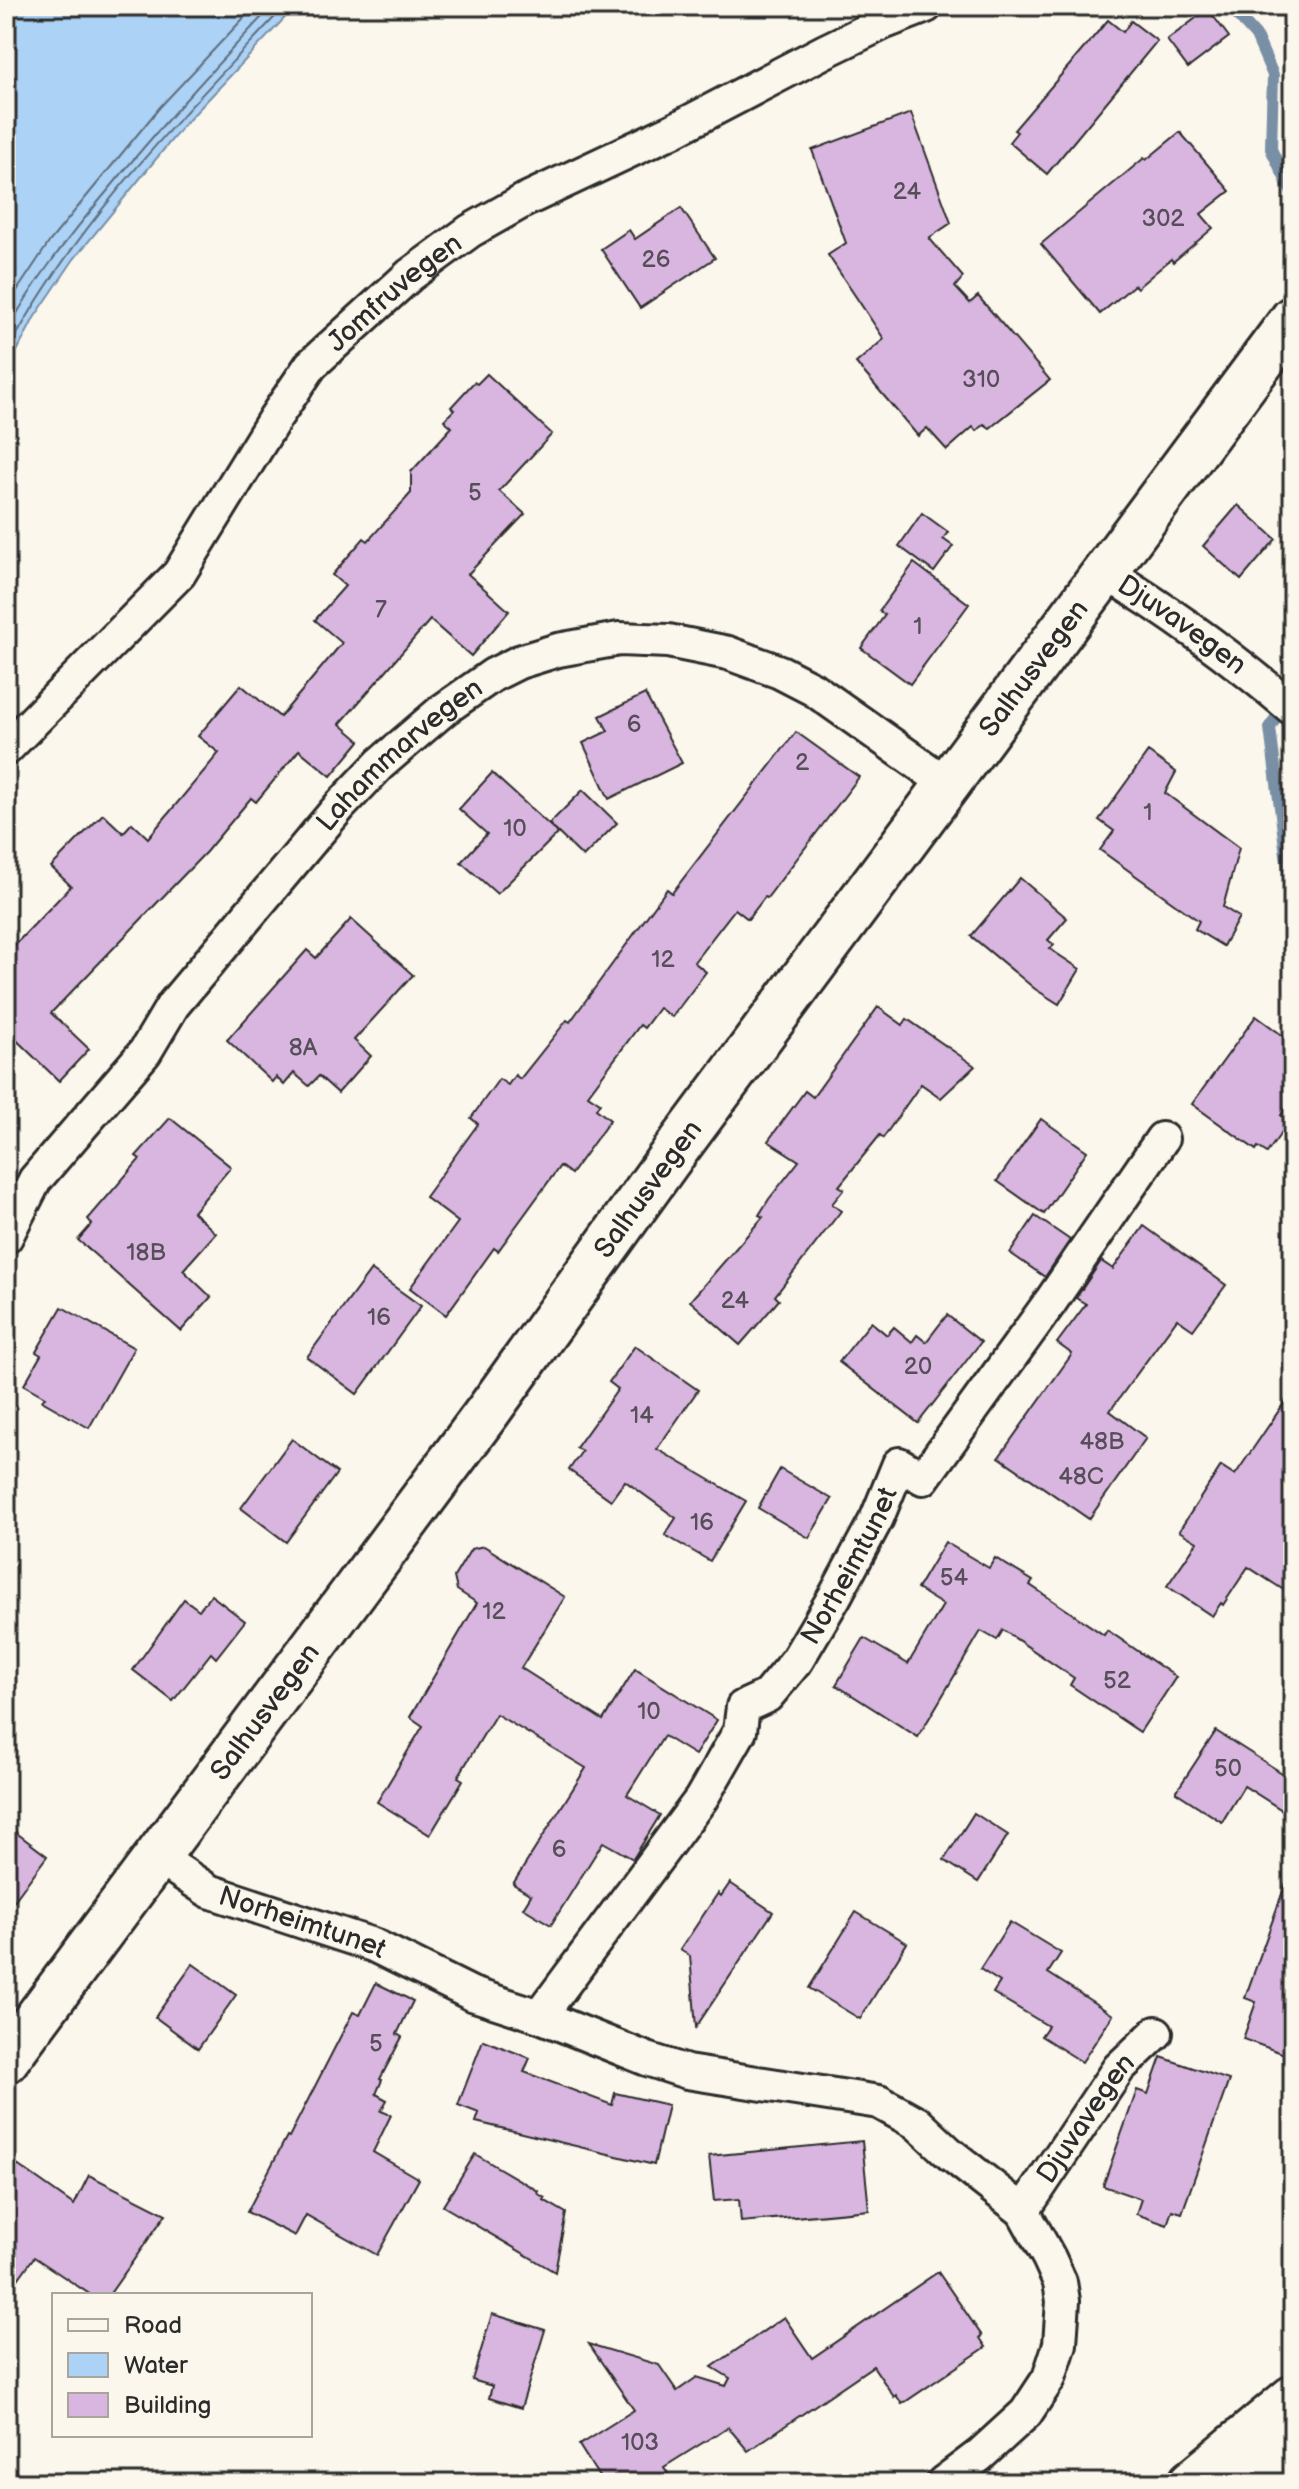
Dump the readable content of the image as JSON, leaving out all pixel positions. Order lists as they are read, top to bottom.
{
  "streets": {
    "main road": ["Salhusvegen"],
    "street": [
      "Jomfruvegen",
      "Djuvavegen",
      "Lahammarvegen",
      "Norheimtunet"
    ]
  },
  "crossings": [
    ["Djuvavegen", "Salhusvegen"],
    ["Djuvavegen", "Norheimtunet"],
    ["Salhusvegen", "Lahammarvegen"],
    ["Salhusvegen", "Norheimtunet"]
  ],
  "house_numbers": [
    "24",
    "302",
    "26",
    "310",
    "5",
    "7",
    "1",
    "6",
    "2",
    "1",
    "10",
    "12",
    "8A",
    "18B",
    "24",
    "16",
    "20",
    "14",
    "48B",
    "48C",
    "16",
    "54",
    "12",
    "52",
    "10",
    "50",
    "6",
    "5",
    "103"
  ],
  "legend": ["Road", "Water", "Building"]
}
